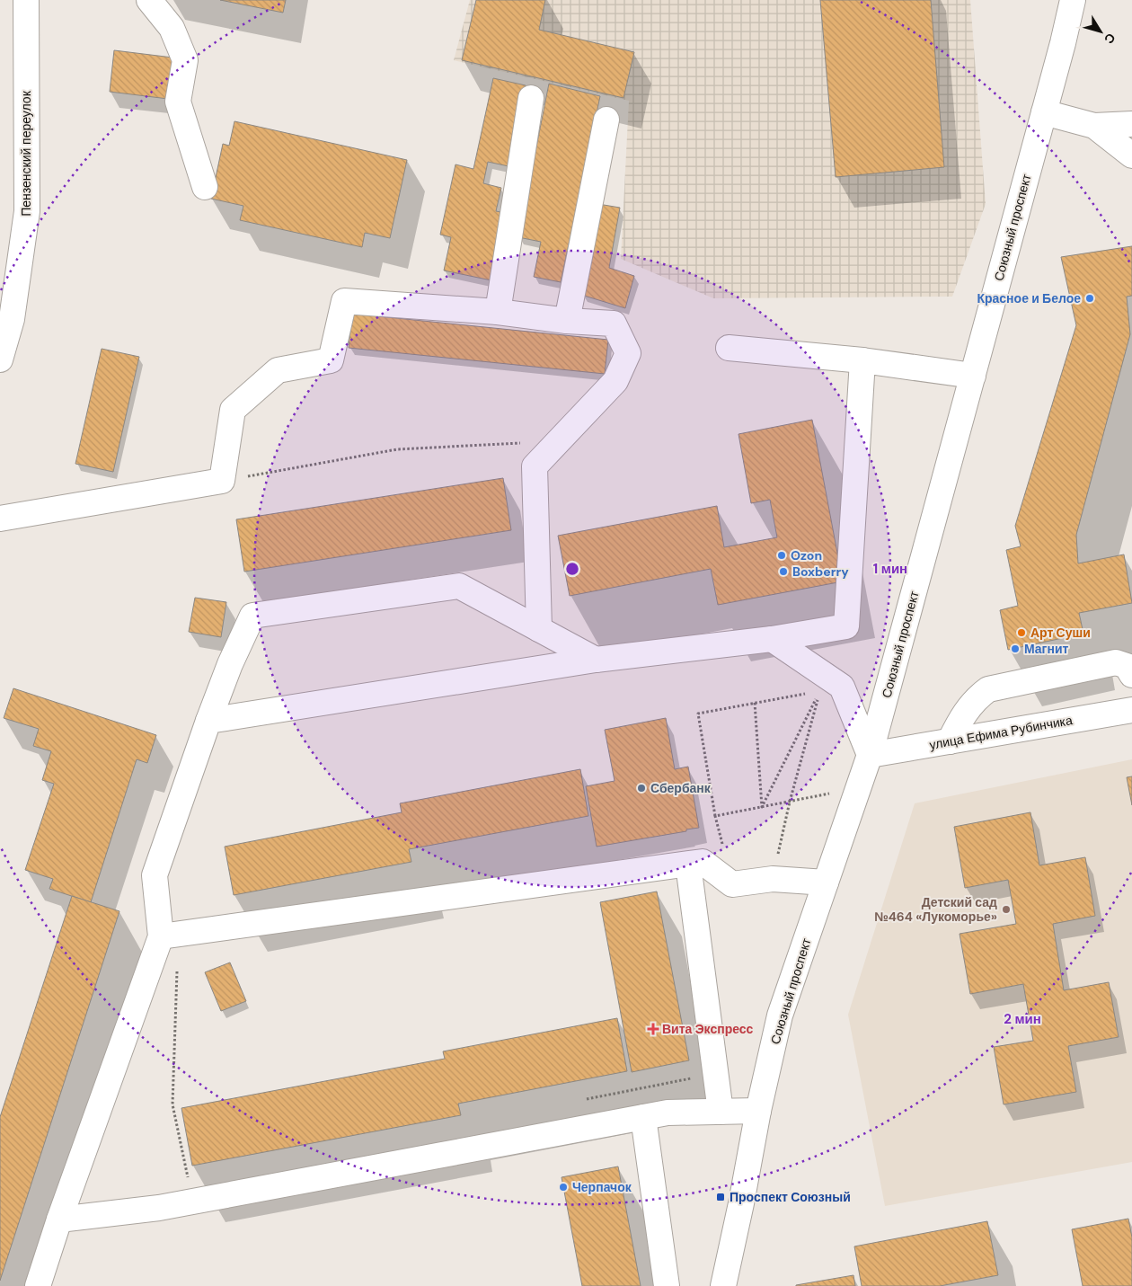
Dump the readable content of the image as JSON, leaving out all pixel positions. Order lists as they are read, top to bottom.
{
  "streets": {
    "street": ["Пензенский переулок", "Союзный проспект", "улица Ефима Рубинчика"]
  },
  "crossings": [
    ["Союзный проспект", "улица Ефима Рубинчика"]
  ],
  "places": {
    "other": [
      "Красное и Белое",
      "Ozon",
      "Boxberry",
      "Арт Суши",
      "Магнит",
      "Сбербанк",
      "Детский сад №464 «Лукоморье»",
      "Черпачок"
    ],
    "health": ["Вита Экспресс"],
    "transit": ["Проспект Союзный"]
  },
  "north": "bottom right",
  "rings": ["1 мин", "2 мин"]
}
